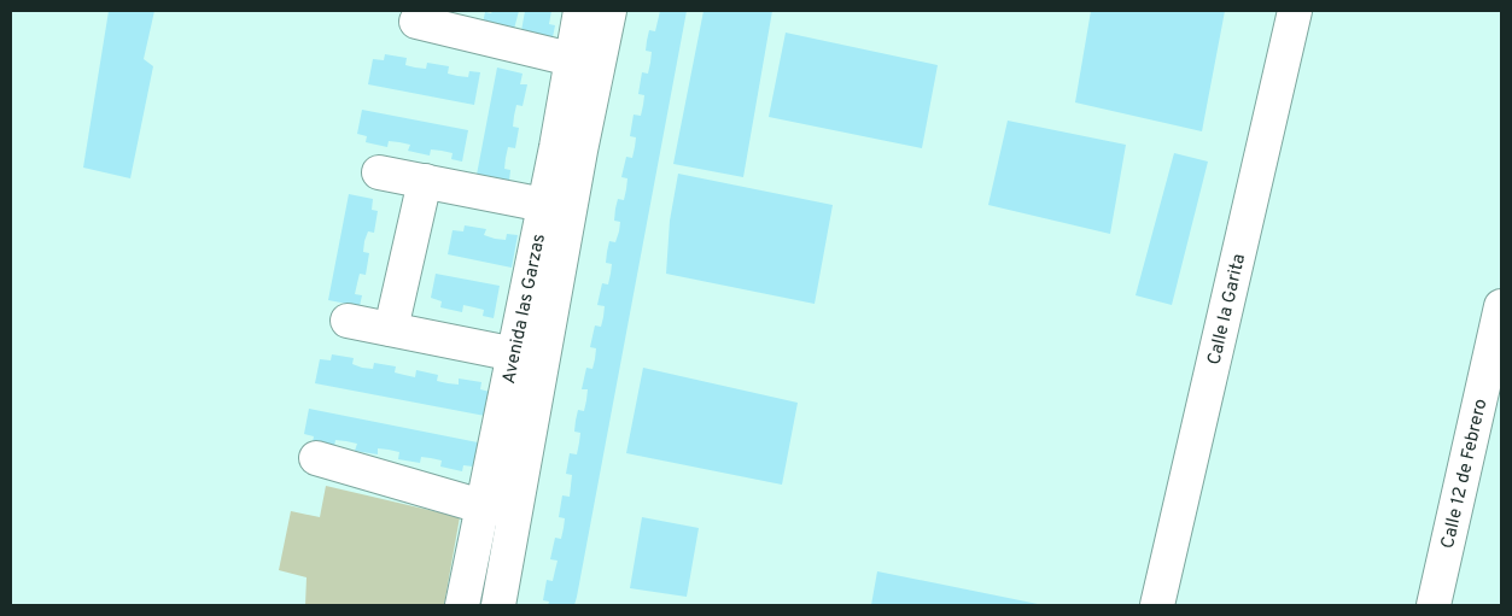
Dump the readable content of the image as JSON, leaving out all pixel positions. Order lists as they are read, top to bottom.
{
  "streets": {
    "street": ["Calle la Garita", "Avenida las Garzas", "Calle 12 de Febrero"]
  }
}
